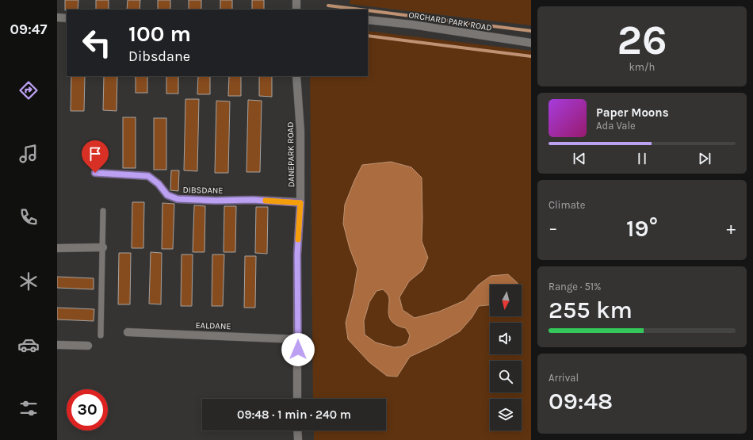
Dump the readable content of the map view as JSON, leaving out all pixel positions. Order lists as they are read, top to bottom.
{
  "streets": {
    "street": [
      "ORCHARD PARK ROAD",
      "DANEPARK ROAD",
      "DIBSDANE",
      "EALDANE"
    ]
  },
  "crossings": [
    ["DANEPARK ROAD", "DIBSDANE"],
    ["DANEPARK ROAD", "EALDANE"]
  ],
  "north": "bottom",
  "page": {
    "tabs": "09:47",
    "tile": [
      ["26", "km/h"],
      "Climate",
      ["Range · 51%", "255 km"],
      ["Arrival", "09:48"]
    ],
    "turn": ["100 m", "Dibsdane"],
    "song": ["Paper Moons", "Ada Vale"],
    "heat": ["−", "19°", "+"],
    "limit": "30",
    "trip": "09:48 · 1 min · 240 m"
  }
}
